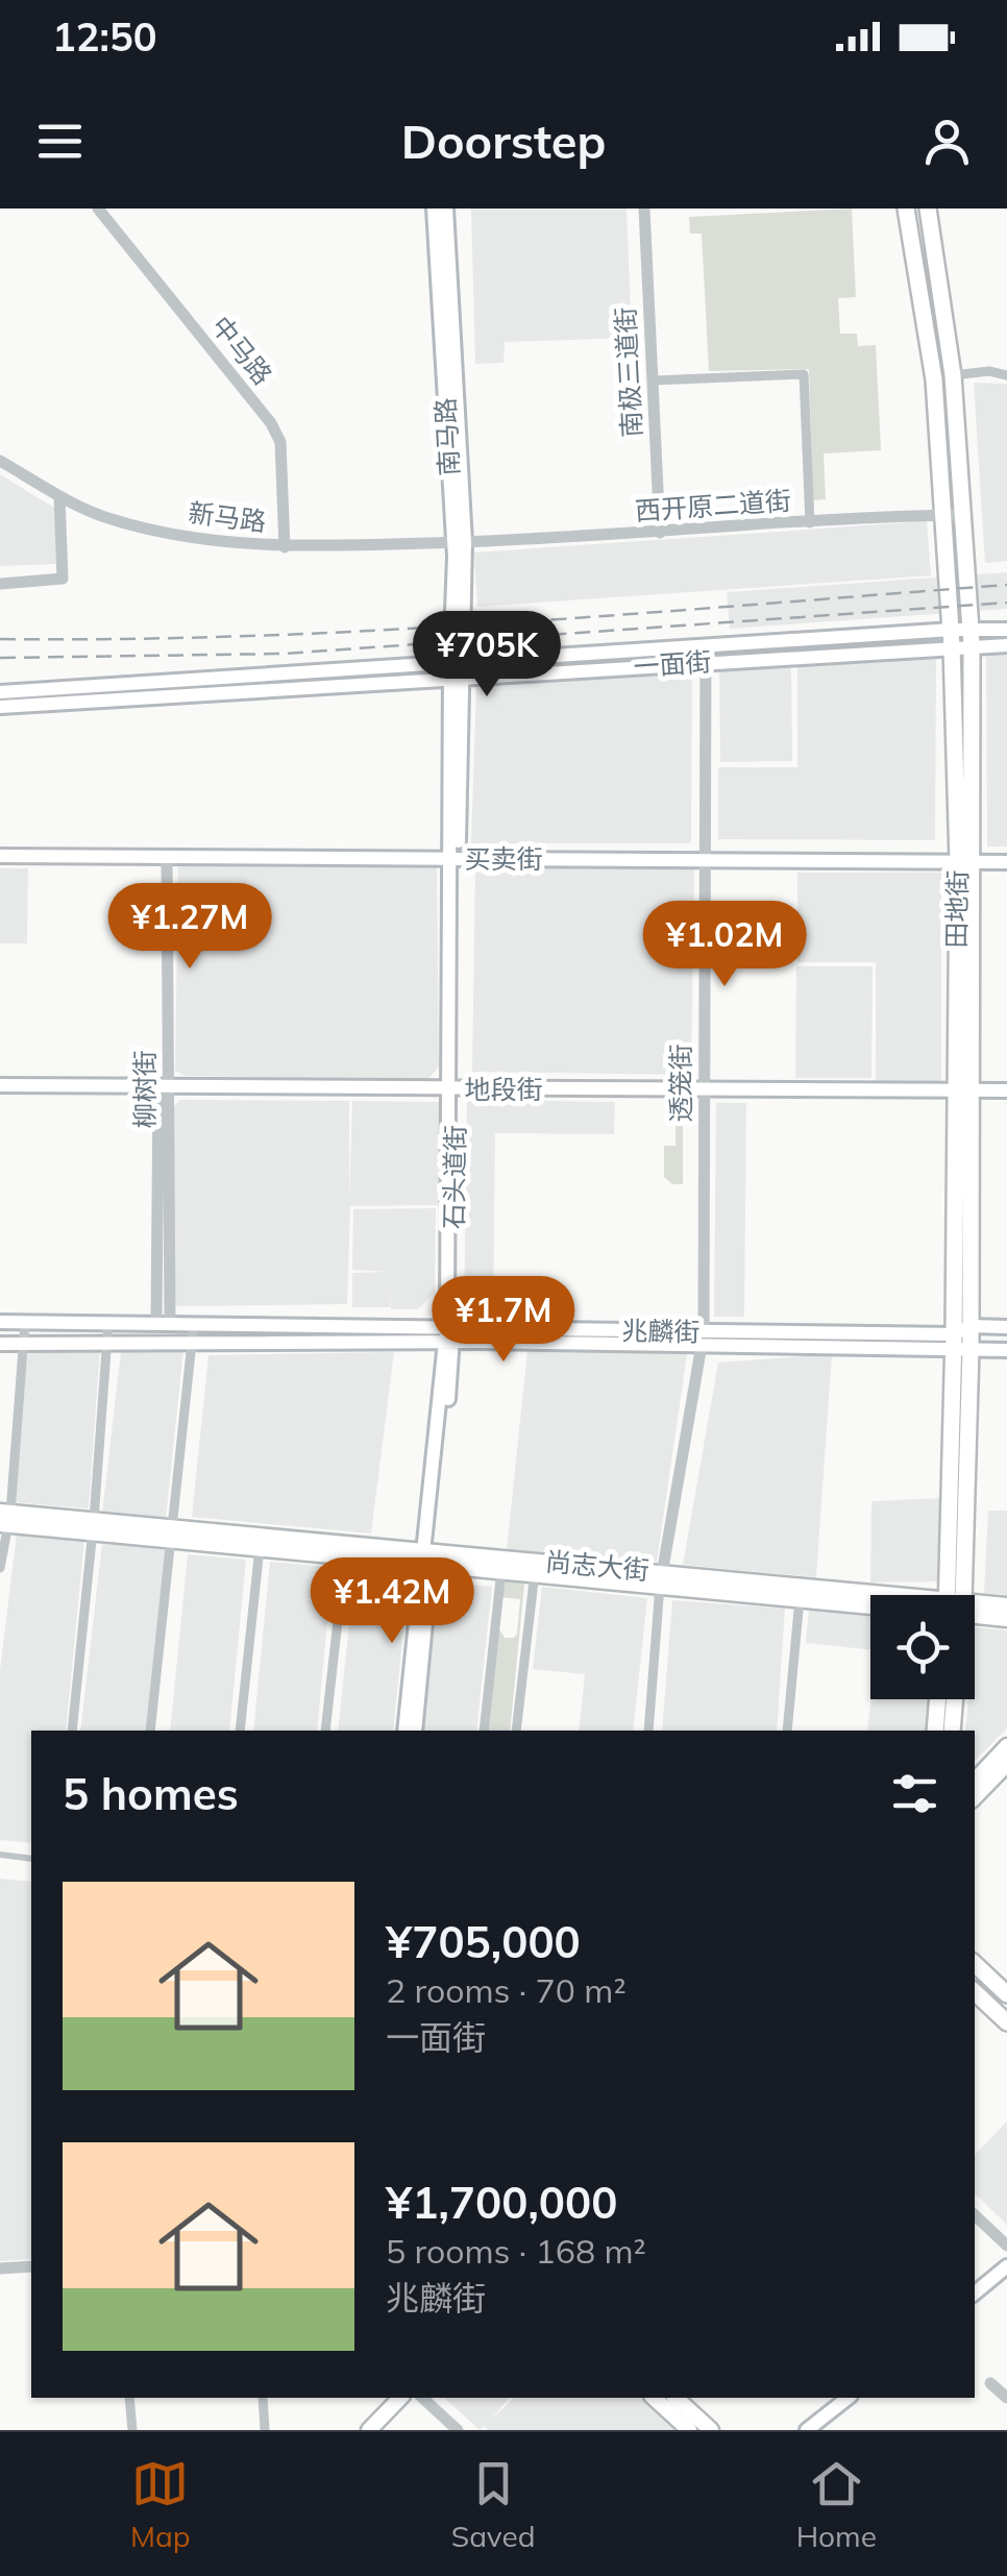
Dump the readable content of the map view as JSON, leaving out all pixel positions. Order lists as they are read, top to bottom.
{
  "streets": {
    "highway": ["田地街"],
    "main road": [
      "南马路",
      "一面街",
      "买卖街",
      "地段街",
      "石头道街",
      "兆麟街",
      "尚志大街"
    ],
    "street": [
      "中马路",
      "南极三道街",
      "西开原二道街",
      "新马路",
      "透笼街",
      "柳树街"
    ]
  },
  "crossings": [
    ["中马路", "新马路"],
    ["南极三道街", "西开原二道街"],
    ["南马路", "西开原二道街"],
    ["南马路", "新马路"],
    ["南马路", "一面街"],
    ["南马路", "石头道街"],
    ["西开原二道街", "新马路"],
    ["西开原二道街", "田地街"],
    ["一面街", "田地街"],
    ["一面街", "透笼街"],
    ["一面街", "石头道街"],
    ["买卖街", "田地街"],
    ["买卖街", "透笼街"],
    ["买卖街", "柳树街"],
    ["买卖街", "石头道街"],
    ["田地街", "地段街"],
    ["田地街", "兆麟街"],
    ["透笼街", "地段街"],
    ["透笼街", "兆麟街"],
    ["透笼街", "尚志大街"],
    ["柳树街", "地段街"],
    ["柳树街", "兆麟街"],
    ["地段街", "石头道街"],
    ["石头道街", "兆麟街"],
    ["石头道街", "尚志大街"]
  ],
  "page": {
    "status": "12:50",
    "header": "Doorstep",
    "price": [
      "¥705K",
      "¥1.27M",
      "¥1.02M",
      "¥1.7M",
      "¥1.42M"
    ],
    "heading": "5 homes",
    "list": [
      {
        "name": "¥705,000",
        "note": "2 rooms · 70 m² · 一面街"
      },
      {
        "name": "¥1,700,000",
        "note": "5 rooms · 168 m² · 兆麟街"
      }
    ],
    "tabs": ["Map", "Saved", "Home"]
  }
}
